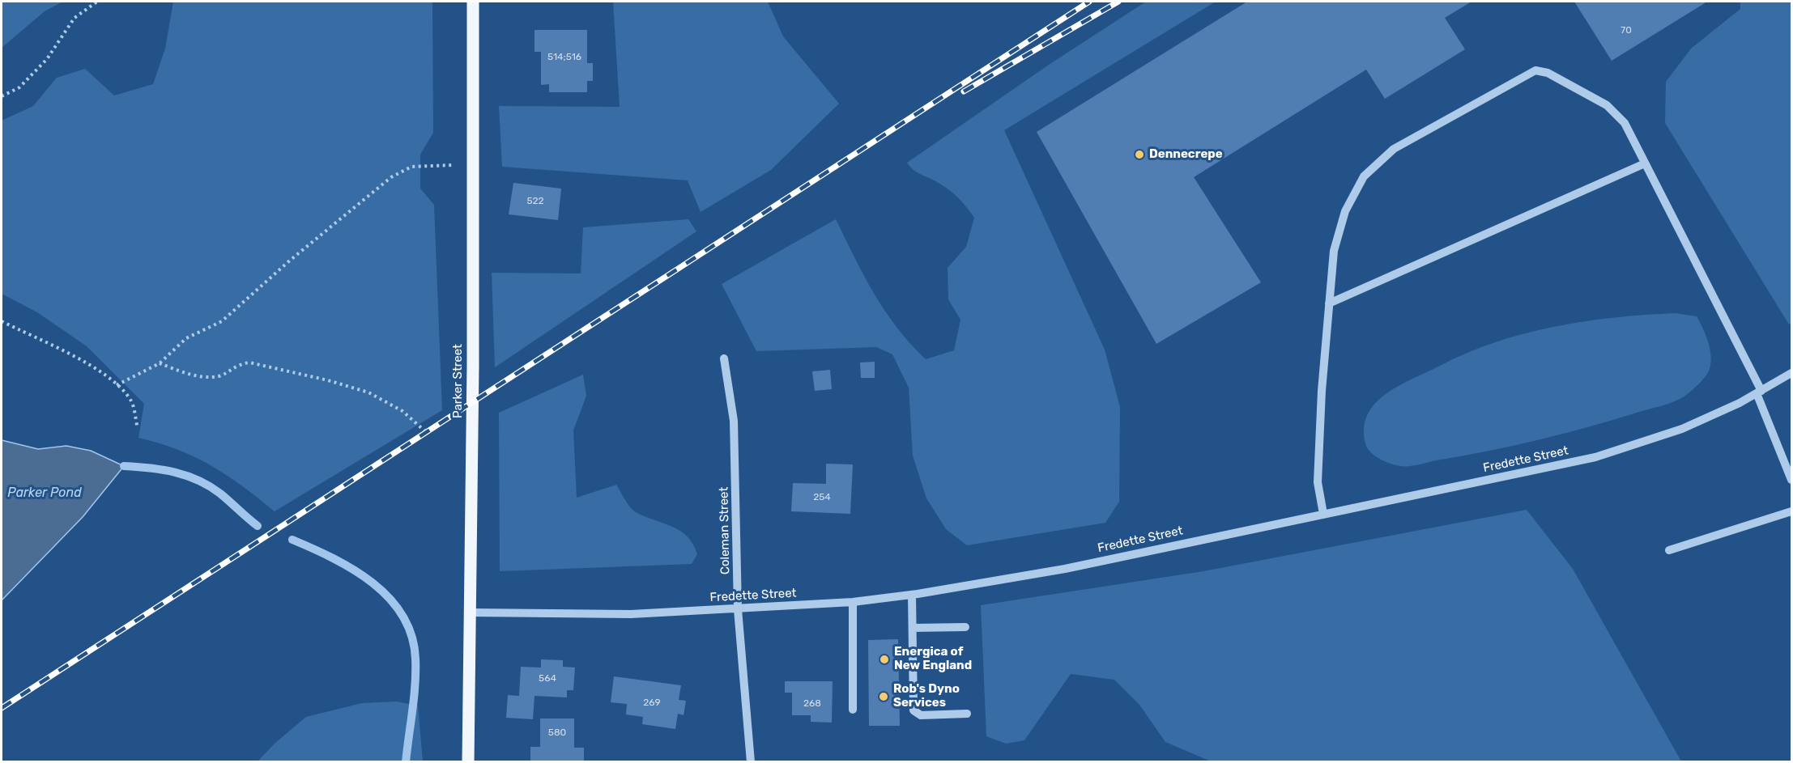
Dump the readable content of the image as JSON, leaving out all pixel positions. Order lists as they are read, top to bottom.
{
  "streets": {
    "main road": ["Parker Street"],
    "street": ["Fredette Street", "Coleman Street"]
  },
  "crossings": [
    ["Parker Street", "Fredette Street"],
    ["Fredette Street", "Coleman Street"]
  ],
  "water": ["Parker Pond"],
  "places": ["Dennecrepe", "Energica of New England", "Rob's Dyno Services"],
  "house_numbers": [
    "70",
    "514;516",
    "522",
    "254",
    "564",
    "269",
    "268",
    "580"
  ]
}
